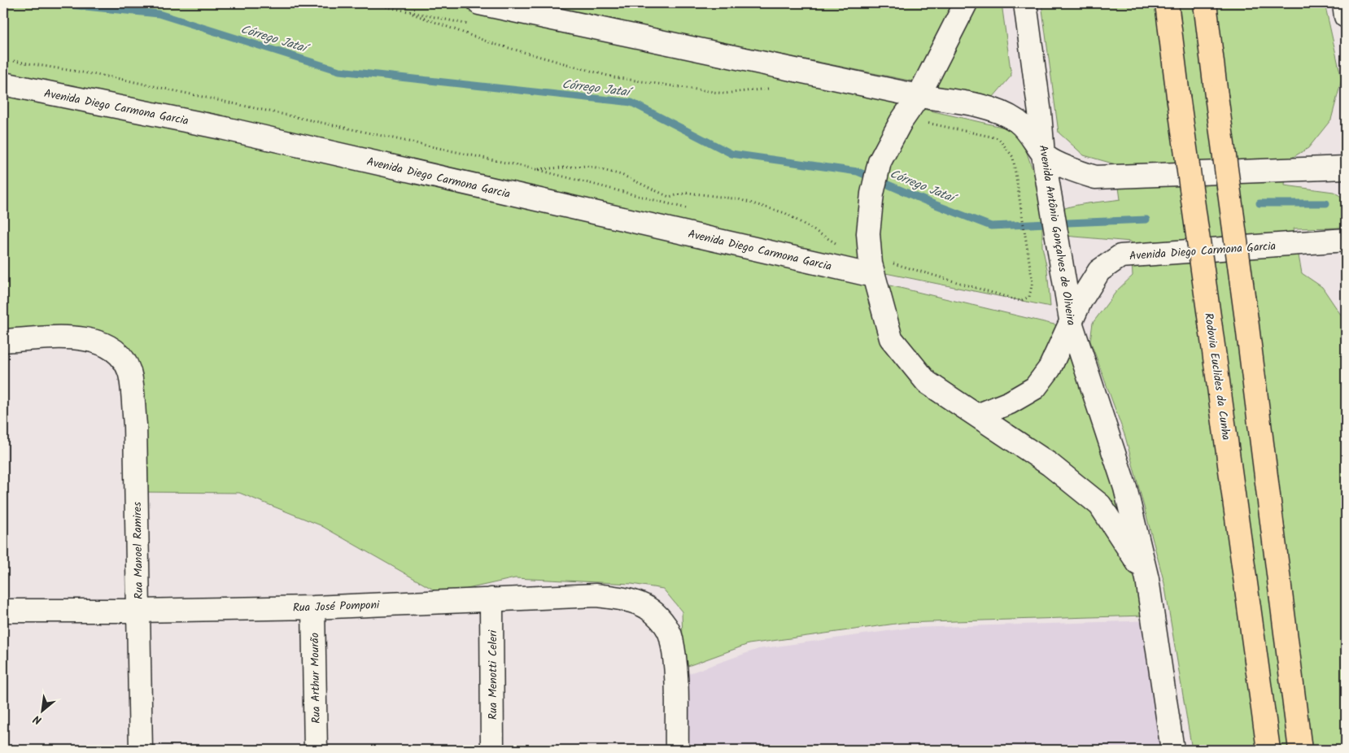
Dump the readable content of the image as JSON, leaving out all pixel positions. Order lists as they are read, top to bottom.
{
  "streets": {
    "highway": ["Rodovia Euclides da Cunha"],
    "main road": [
      "Avenida Diego Carmona Garcia",
      "Avenida Antônio Gonçalves de Oliveira",
      "Rua Manoel Ramires",
      "Rua José Pomponi",
      "Rua Menotti Celeri",
      "Rua Arthur Mourão"
    ]
  },
  "crossings": [
    ["Avenida Diego Carmona Garcia", "Avenida Antônio Gonçalves de Oliveira"],
    ["Rua Manoel Ramires", "Rua José Pomponi"],
    ["Rua José Pomponi", "Rua Menotti Celeri"],
    ["Rua José Pomponi", "Rua Arthur Mourão"]
  ],
  "water": ["Córrego Jataí"],
  "north": "bottom left"
}
